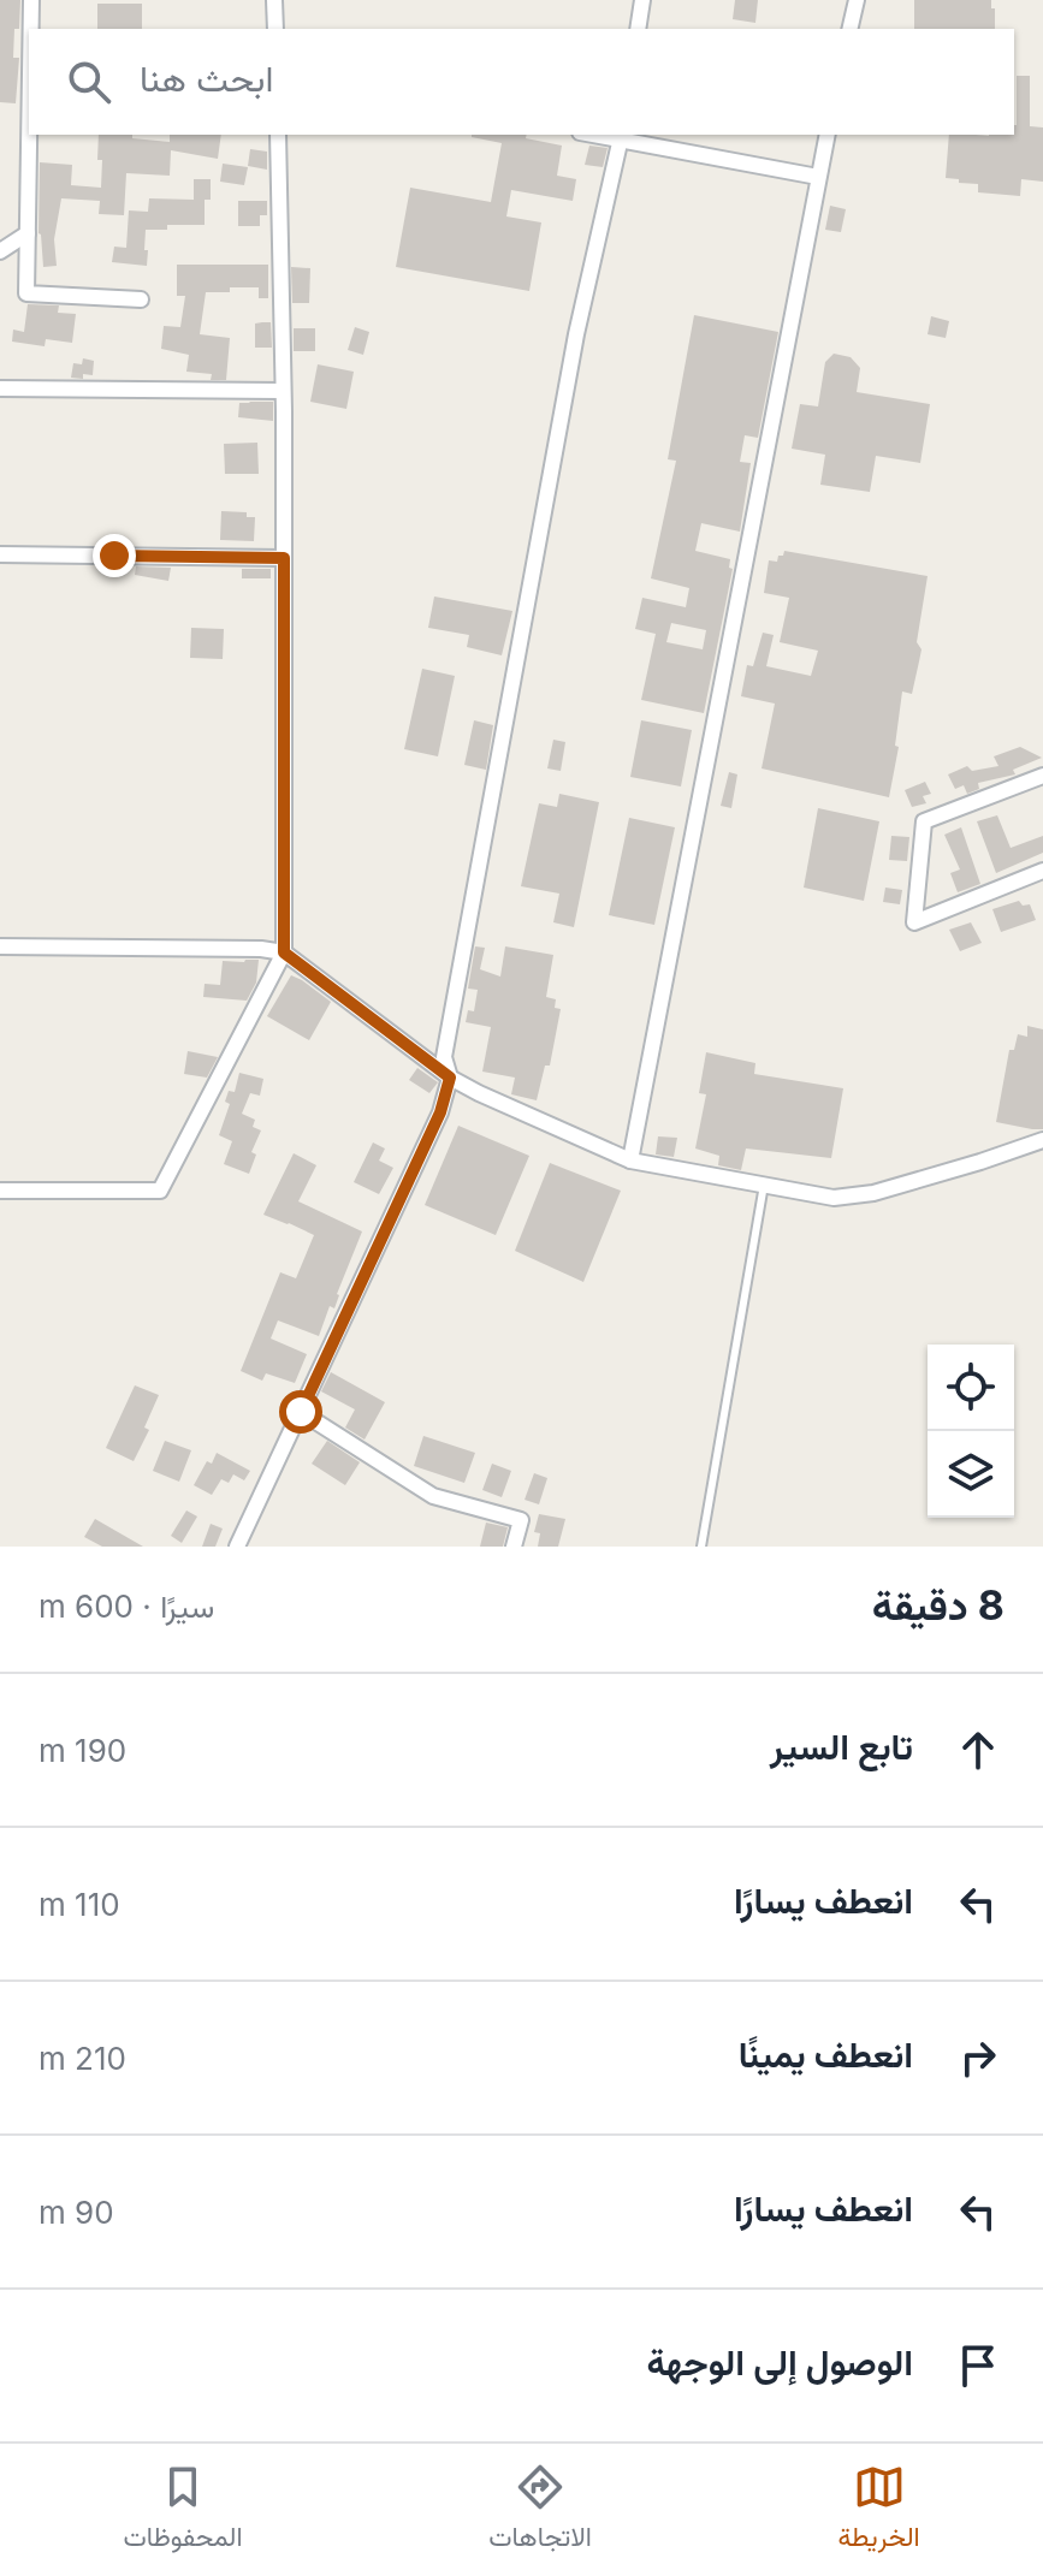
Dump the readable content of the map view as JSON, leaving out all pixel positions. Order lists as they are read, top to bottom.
{
  "page": {
    "search": "ابحث هنا",
    "heading": ["8 دقيقة", "سيرًا · 600 m"],
    "list": [
      ["تابع السير", "190 m"],
      ["انعطف يسارًا", "110 m"],
      ["انعطف يمينًا", "210 m"],
      ["انعطف يسارًا", "90 m"],
      "الوصول إلى الوجهة"
    ],
    "nav": ["الخريطة", "الاتجاهات", "المحفوظات"]
  }
}
